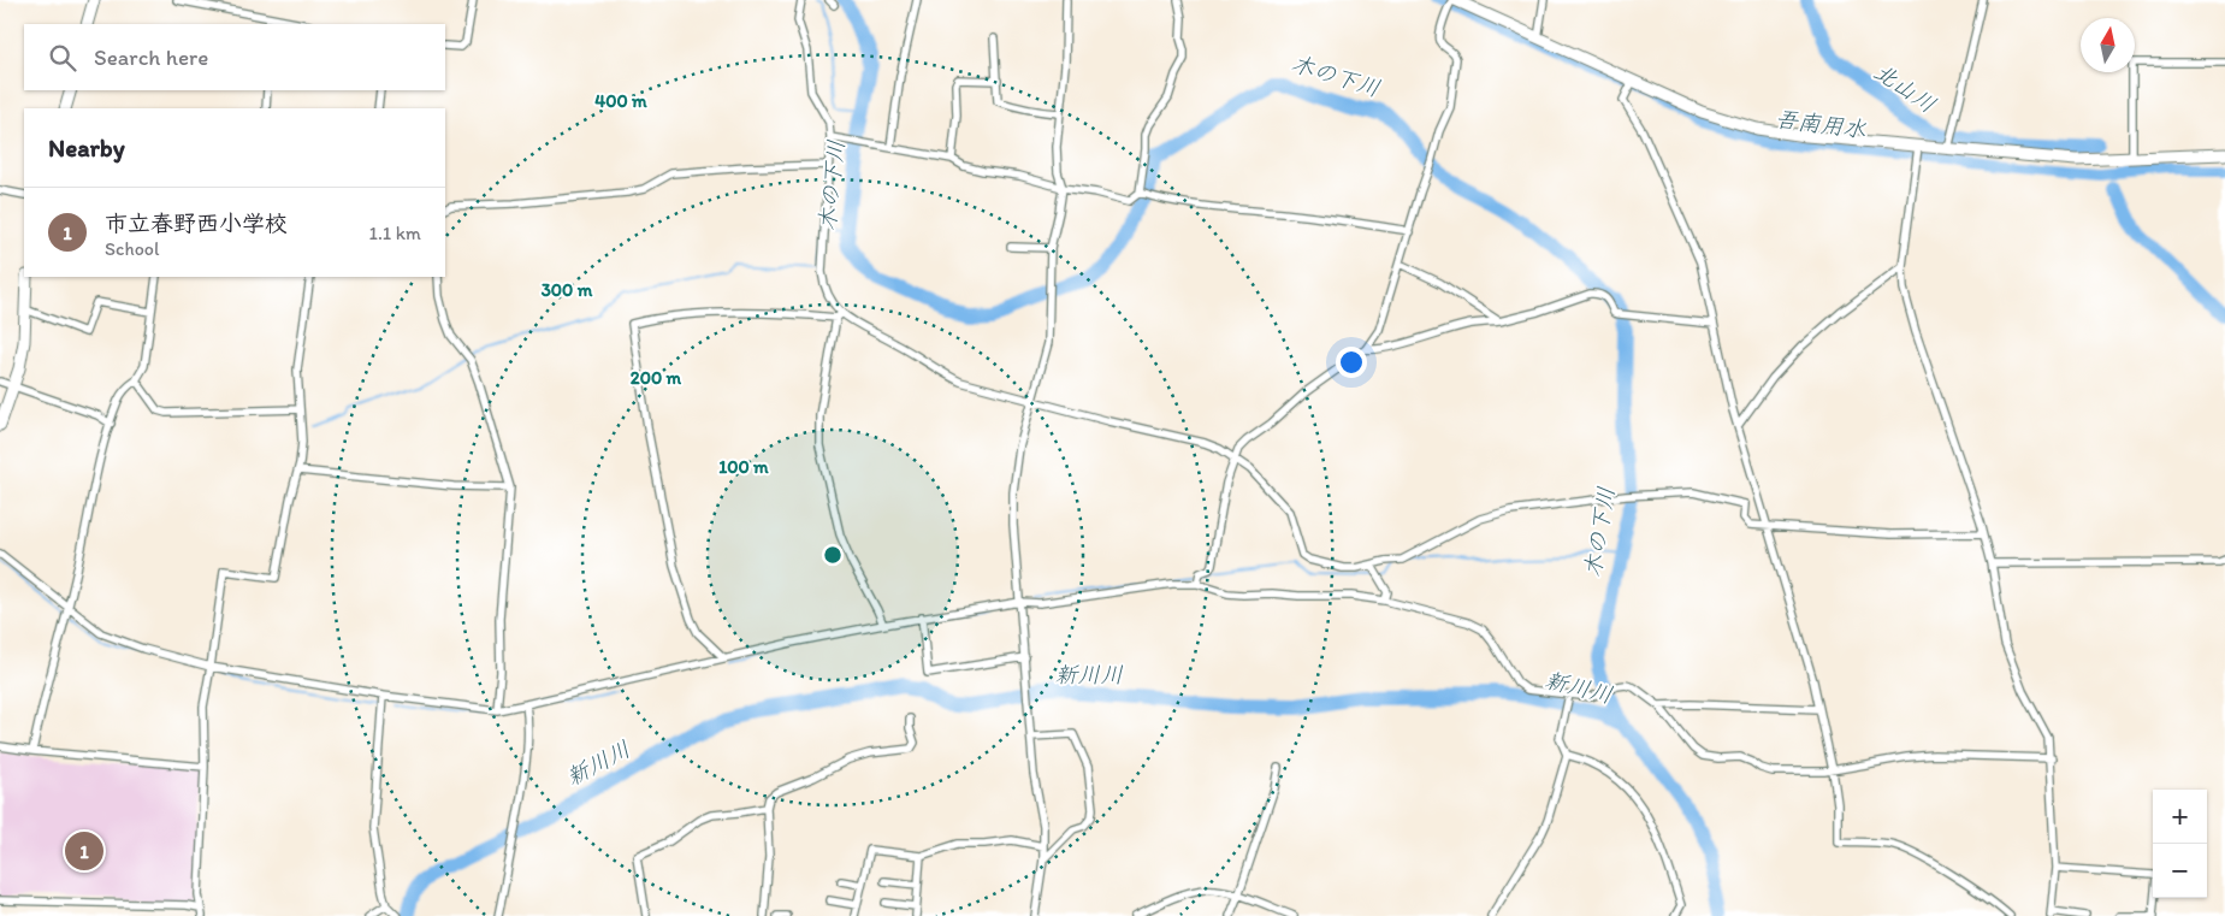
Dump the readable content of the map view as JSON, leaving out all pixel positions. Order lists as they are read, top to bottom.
{
  "water": [
    "木の下川",
    "北山川",
    "吾南用水",
    "新川川"
  ],
  "north": "top",
  "page": {
    "search": "Search here",
    "heading": "Nearby",
    "list": [
      {
        "mark": "1",
        "name": "市立春野西小学校",
        "note": "School",
        "value": "1.1 km"
      }
    ],
    "map_buttons": ["+", "−"],
    "pins": "1"
  },
  "rings": [
    "400 m",
    "300 m",
    "200 m",
    "100 m"
  ]
}
